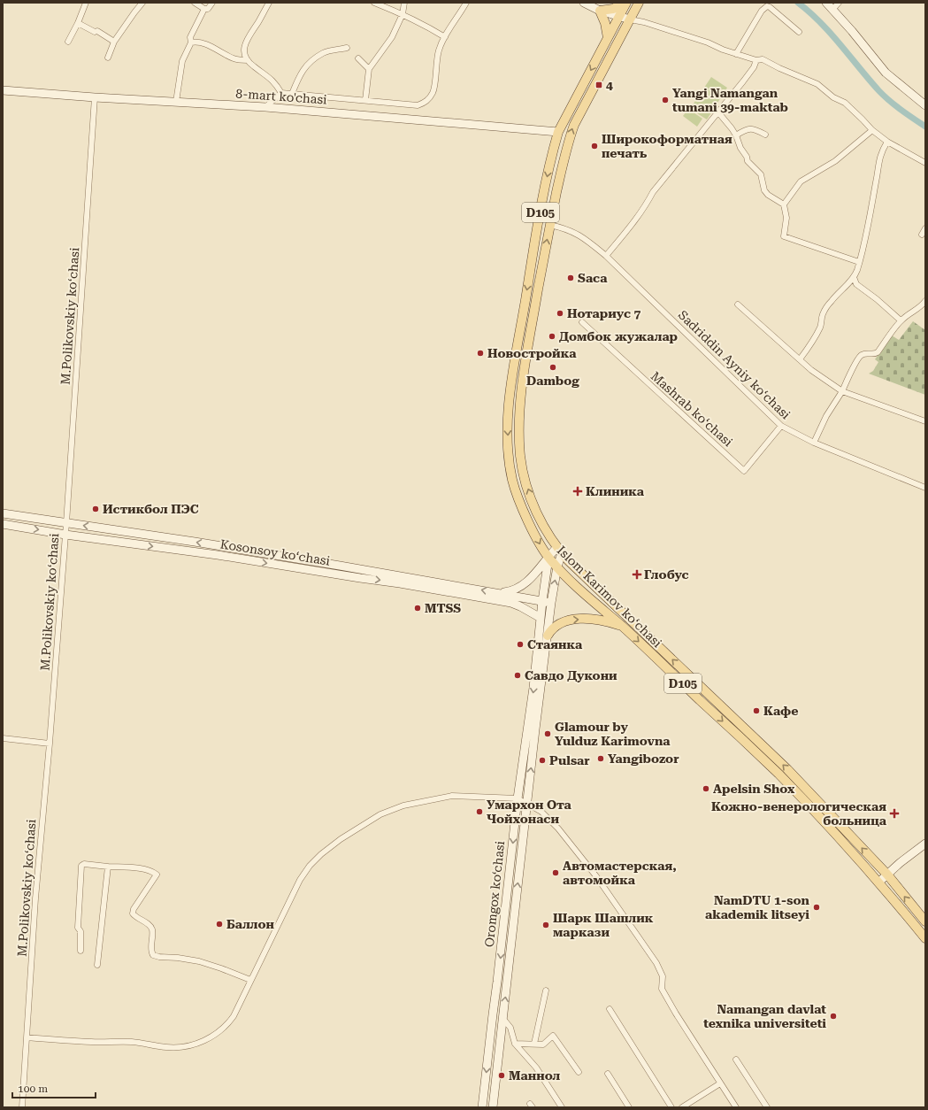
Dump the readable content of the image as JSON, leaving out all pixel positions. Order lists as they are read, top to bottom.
{
  "streets": {
    "main road": ["D105", "Islom Karimov koʻchasi"],
    "street": [
      "8-mart ko'chasi",
      "M.Polikovskiy koʻchasi",
      "Sadriddin Ayniy koʻchasi",
      "Mashrab koʻchasi",
      "Kosonsoy koʻchasi",
      "Oromgox ko‘chasi"
    ]
  },
  "crossings": [
    ["8-mart ko'chasi", "M.Polikovskiy koʻchasi"],
    ["8-mart ko'chasi", "Islom Karimov koʻchasi"],
    ["M.Polikovskiy koʻchasi", "Kosonsoy koʻchasi"],
    ["Sadriddin Ayniy koʻchasi", "Mashrab koʻchasi"],
    ["Sadriddin Ayniy koʻchasi", "Islom Karimov koʻchasi"],
    ["Kosonsoy koʻchasi", "Oromgox ko‘chasi"],
    ["Islom Karimov koʻchasi", "Oromgox ko‘chasi"]
  ],
  "places": {
    "transit": ["4"],
    "other": [
      "Yangi Namangan tumani 39-maktab",
      "Широкоформатная печать",
      "Saca",
      "Нотариус 7",
      "Домбок жужалар",
      "Новостройка",
      "Dambog",
      "Истикбол ПЭС",
      "MTSS",
      "Стаянка",
      "Савдо Дукони",
      "Кафе",
      "Glamour by Yulduz Karimovna",
      "Yangibozor",
      "Pulsar",
      "Apelsin Shox",
      "Умархон Ота Чойхонаси",
      "Автомастерская, автомойка",
      "NamDTU 1-son akademik litseyi",
      "Баллон",
      "Шарк Шашлик маркази",
      "Namangan davlat texnika universiteti",
      "Маннол"
    ],
    "health": ["Клиника", "Глобус", "Кожно-венерологическая больница"]
  },
  "scale_bar": "100 m"
}
